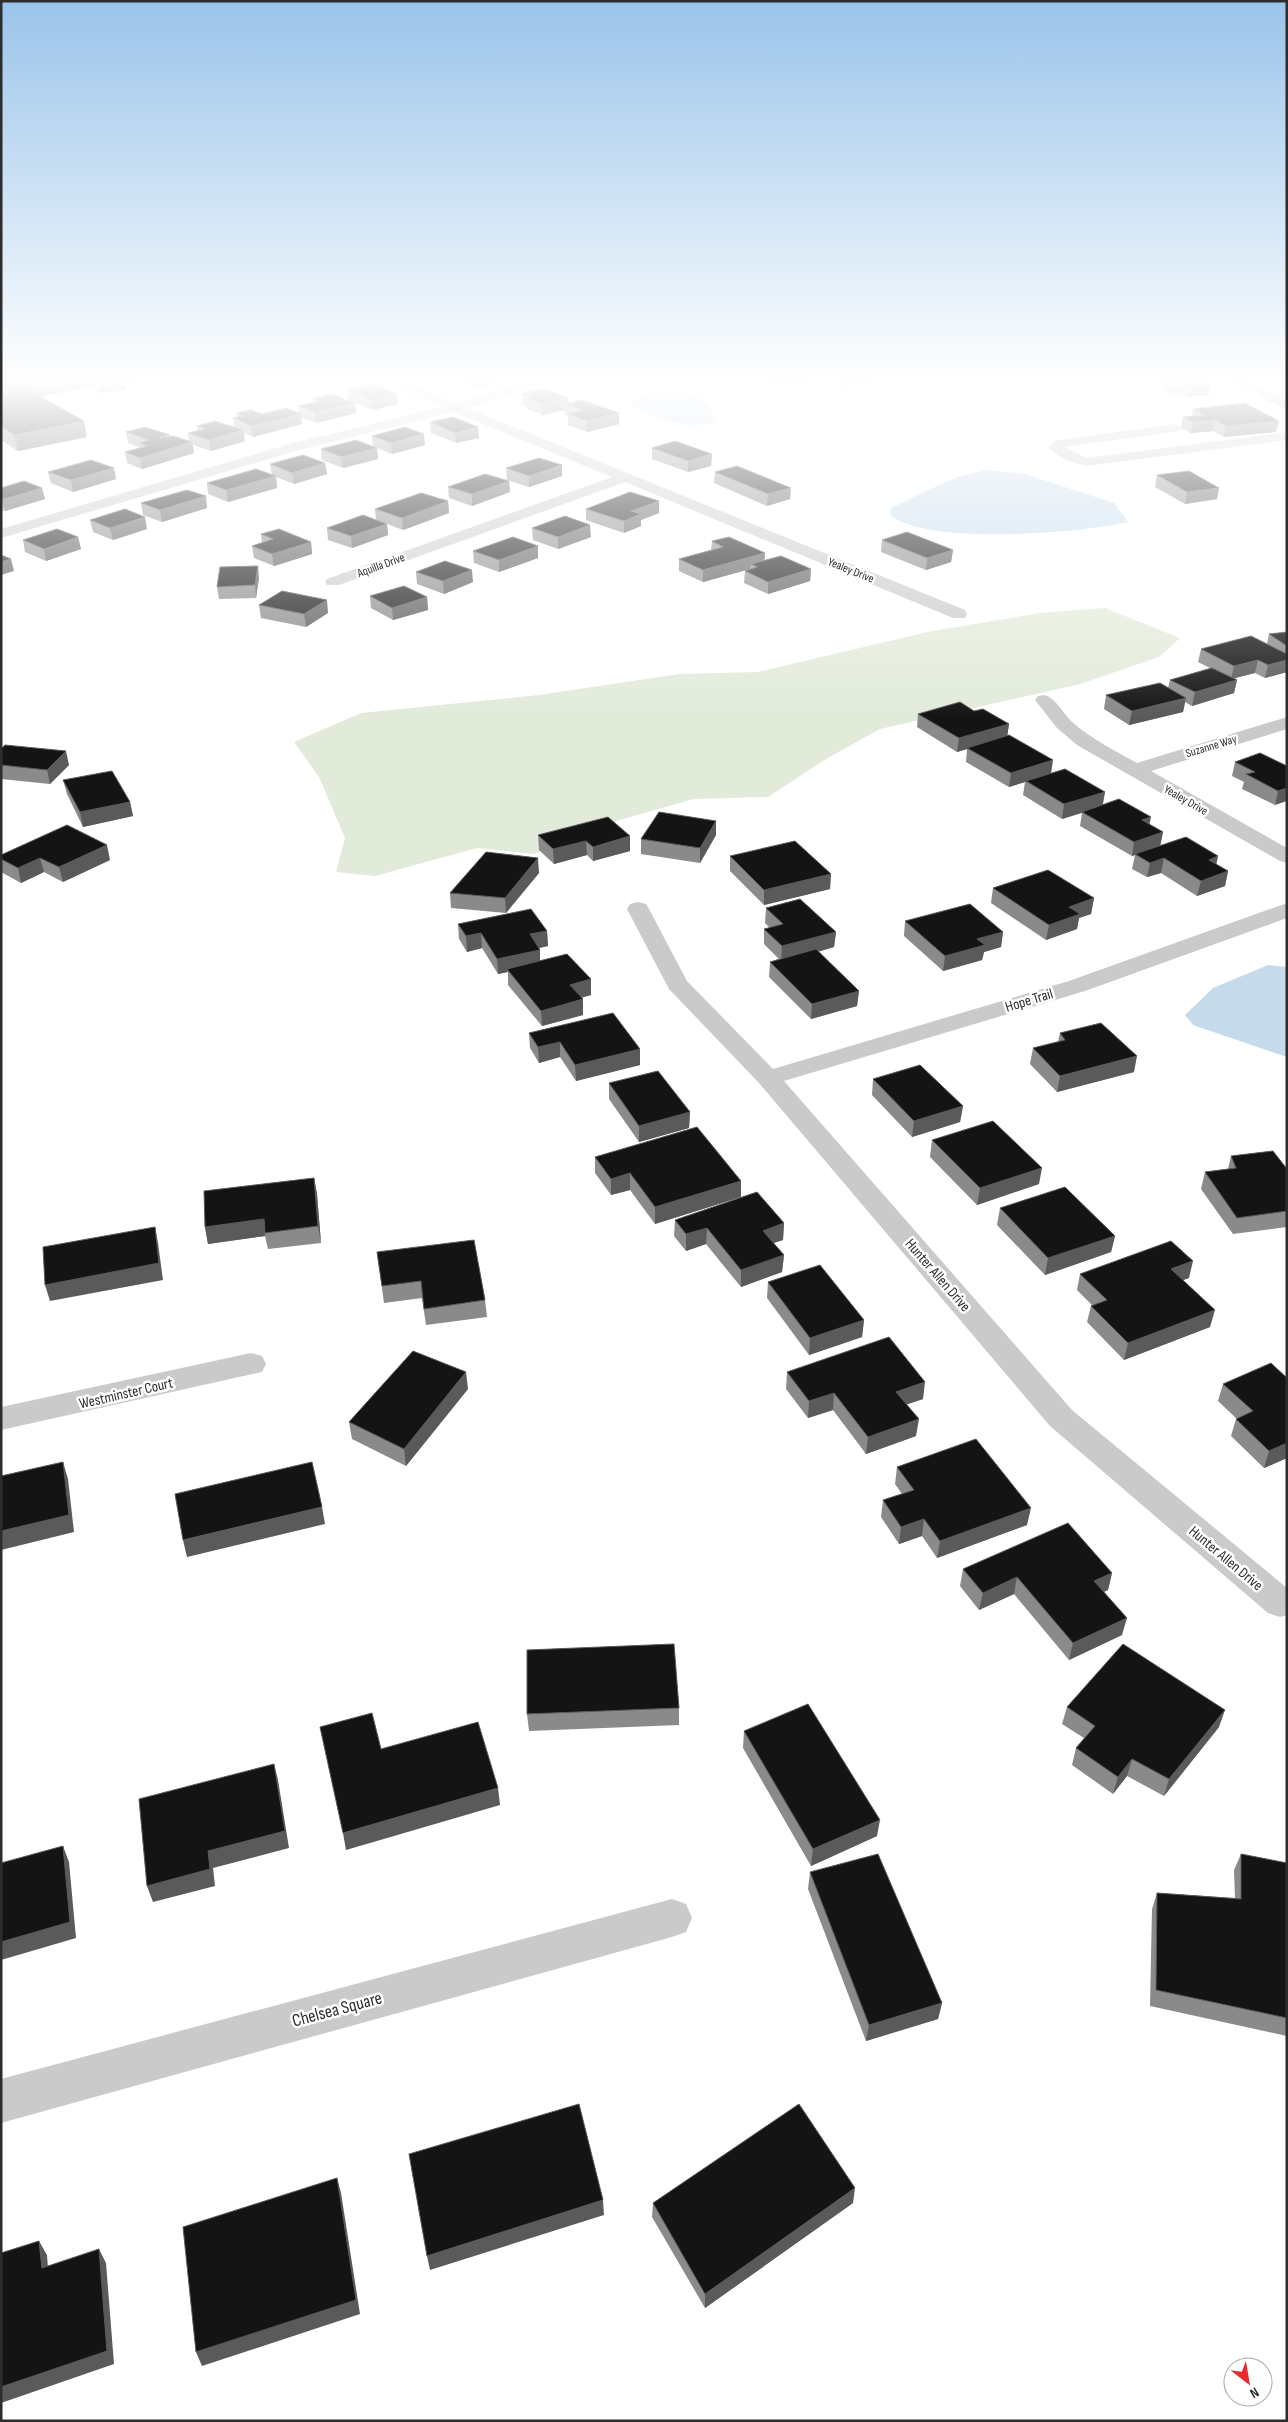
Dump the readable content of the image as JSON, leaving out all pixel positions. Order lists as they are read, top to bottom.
{
  "streets": {
    "street": [
      "Aquilla Drive",
      "Yealey Drive",
      "Suzanne Way",
      "Hope Trail",
      "Hunter Allen Drive",
      "Westminster Court",
      "Chelsea Square"
    ]
  },
  "crossings": [
    ["Yealey Drive", "Suzanne Way"],
    ["Hope Trail", "Hunter Allen Drive"]
  ],
  "north": "bottom right"
}
